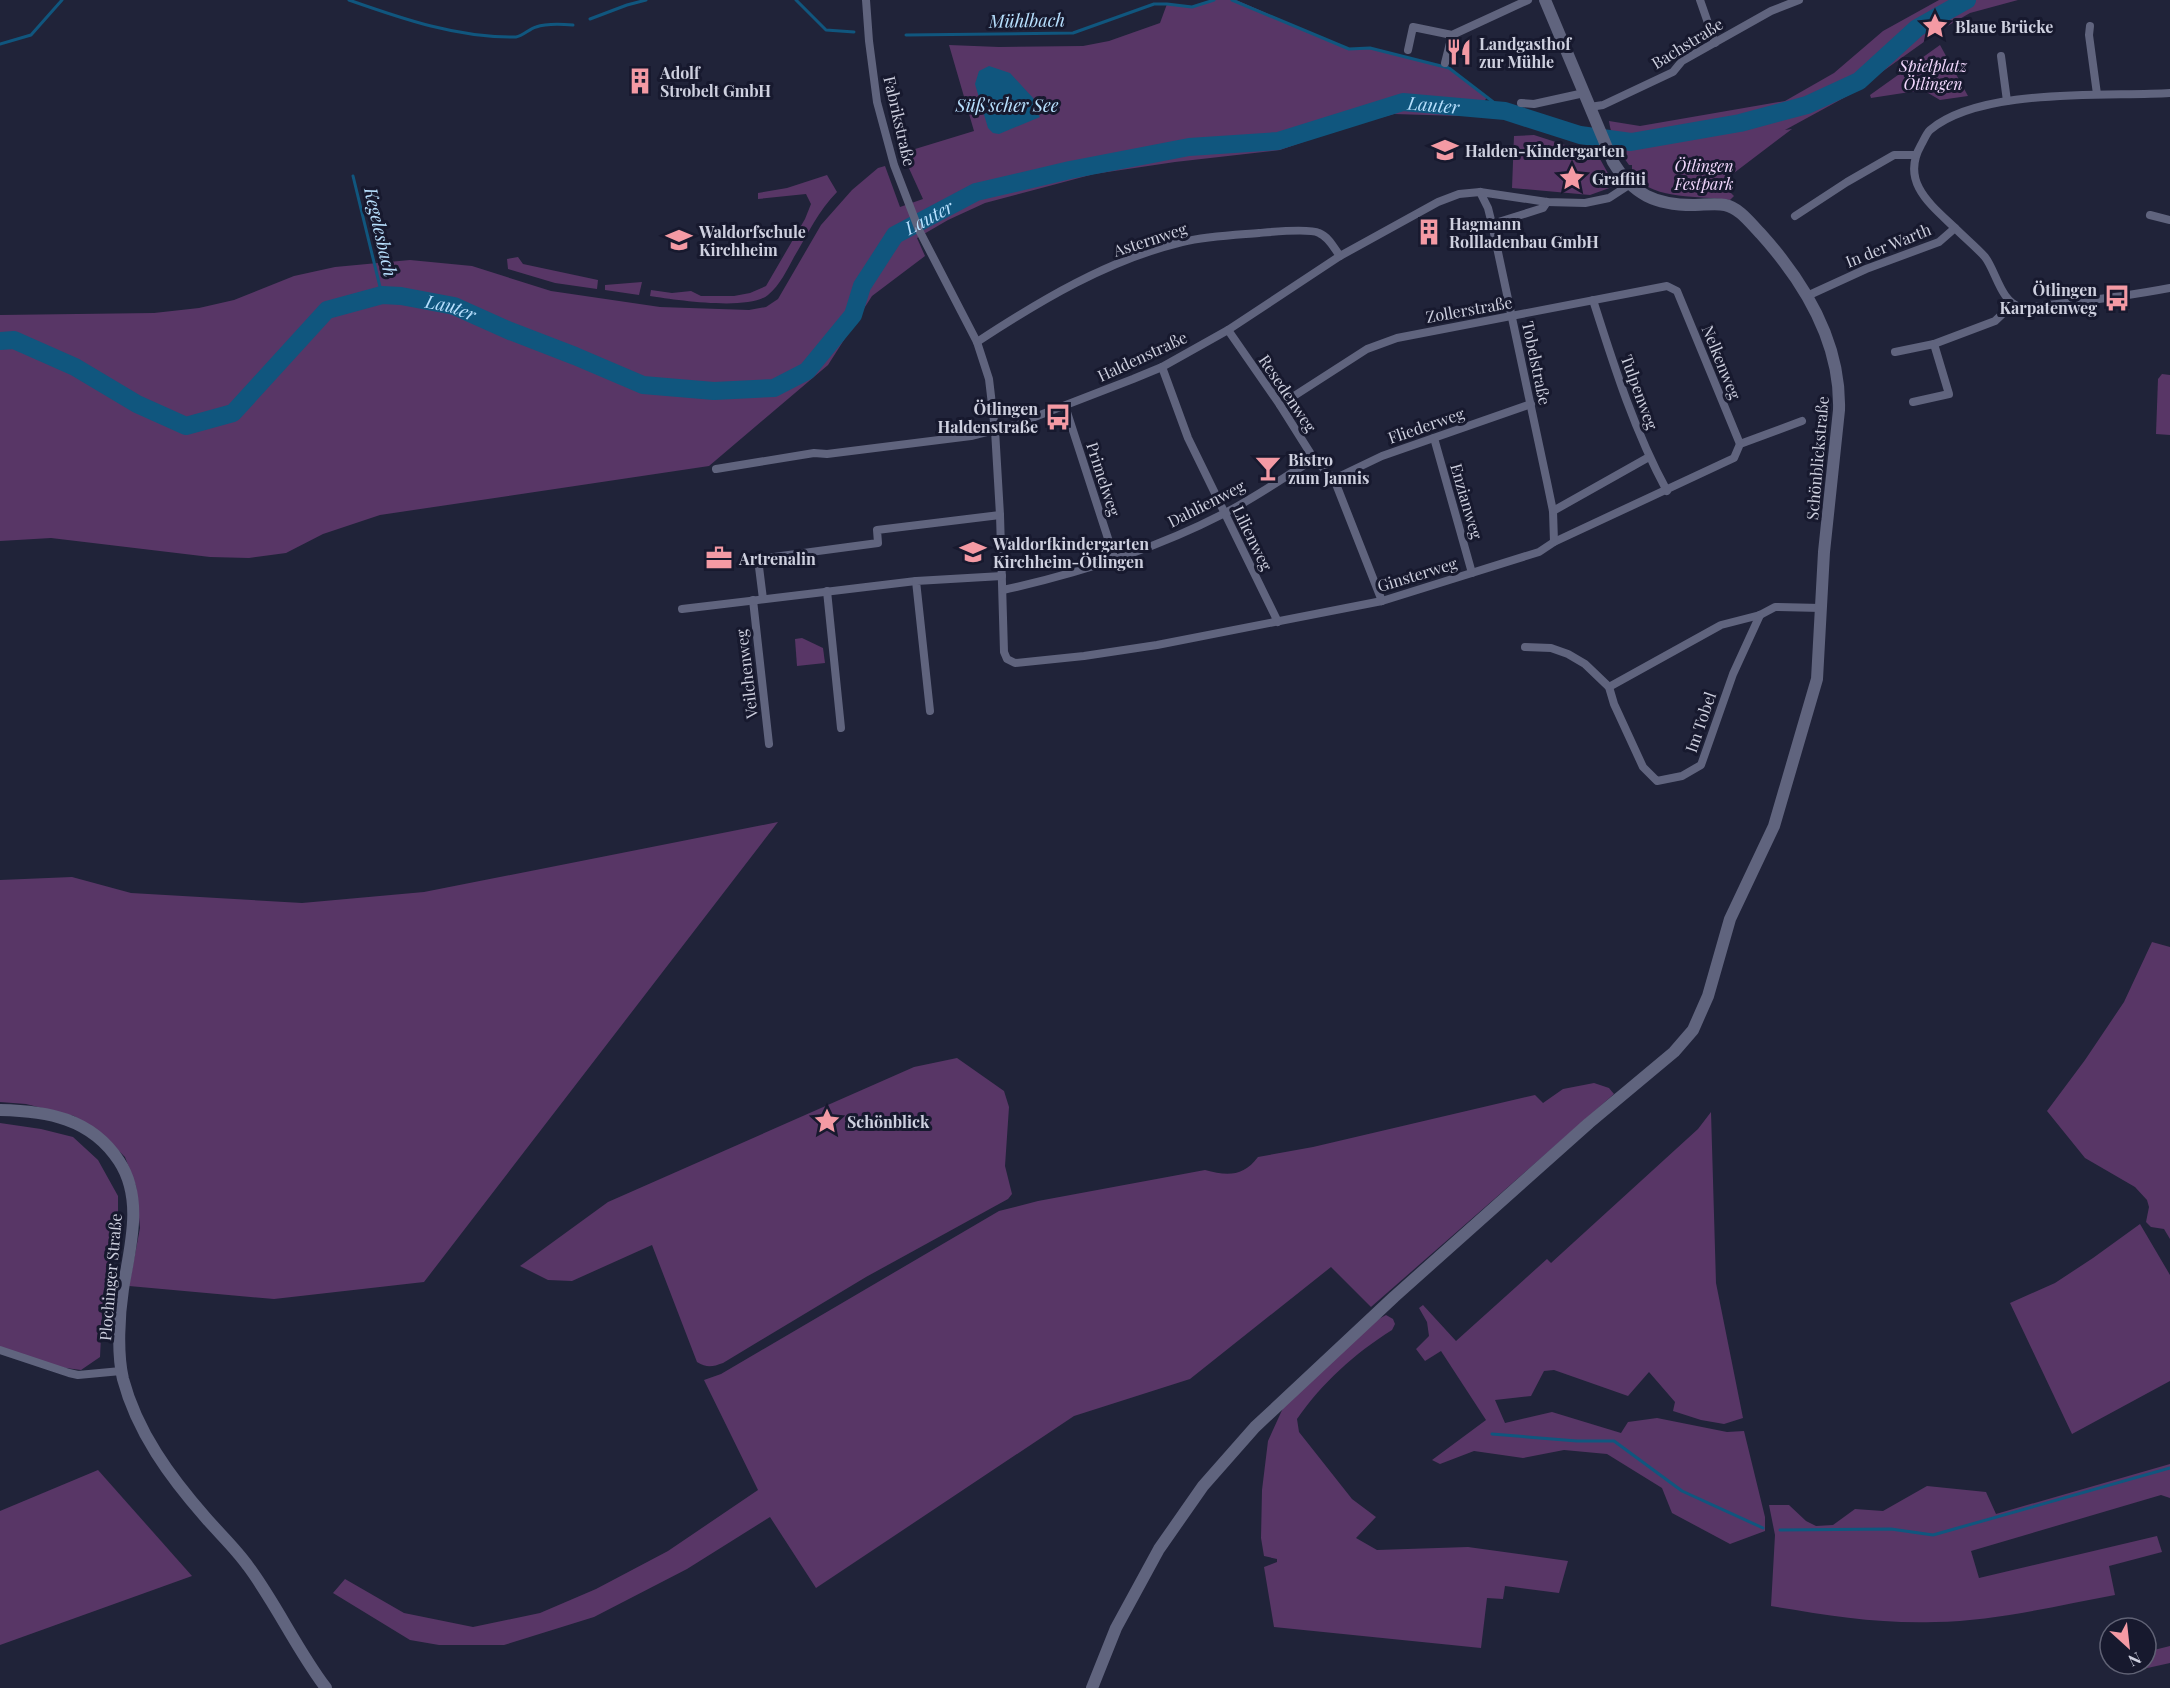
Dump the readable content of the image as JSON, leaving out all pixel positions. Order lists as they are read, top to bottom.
{
  "streets": {
    "street": [
      "Bachstraße",
      "Fabrikstraße",
      "Asternweg",
      "In der Warth",
      "Zollerstraße",
      "Haldenstraße",
      "Nelkenweg",
      "Tobelstraße",
      "Tulpenweg",
      "Resedenweg",
      "Fliederweg",
      "Schönblickstraße",
      "Primelweg",
      "Enzianweg",
      "Dahlienweg",
      "Lilienweg",
      "Ginsterweg",
      "Veilchenweg",
      "Im Tobel",
      "Plochinger Straße"
    ]
  },
  "crossings": [
    ["Fabrikstraße", "Asternweg"],
    ["Asternweg", "Haldenstraße"],
    ["In der Warth", "Schönblickstraße"],
    ["Zollerstraße", "Nelkenweg"],
    ["Zollerstraße", "Tobelstraße"],
    ["Zollerstraße", "Tulpenweg"],
    ["Zollerstraße", "Resedenweg"],
    ["Haldenstraße", "Tobelstraße"],
    ["Haldenstraße", "Resedenweg"],
    ["Haldenstraße", "Schönblickstraße"],
    ["Haldenstraße", "Primelweg"],
    ["Haldenstraße", "Lilienweg"],
    ["Nelkenweg", "Ginsterweg"],
    ["Tobelstraße", "Fliederweg"],
    ["Tobelstraße", "Ginsterweg"],
    ["Tulpenweg", "Ginsterweg"],
    ["Resedenweg", "Fliederweg"],
    ["Resedenweg", "Dahlienweg"],
    ["Resedenweg", "Ginsterweg"],
    ["Fliederweg", "Enzianweg"],
    ["Primelweg", "Dahlienweg"],
    ["Enzianweg", "Ginsterweg"],
    ["Dahlienweg", "Lilienweg"],
    ["Dahlienweg", "Ginsterweg"],
    ["Lilienweg", "Ginsterweg"]
  ],
  "water": [
    "Mühlbach",
    "Süß'scher See",
    "Lauter",
    "Kegelesbach"
  ],
  "parks": ["Spielplatz Ötlingen", "Ötlingen Festpark"],
  "places": {
    "place": ["Blaue Brücke", "Graffiti", "Schönblick"],
    "restaurant": ["Landgasthof zur Mühle"],
    "building": ["Adolf Strobelt GmbH", "Hagmann Rollladenbau GmbH"],
    "school or university": ["Halden-Kindergarten", "Waldorfschule Kirchheim", "Waldorfkindergarten Kirchheim-Ötlingen"],
    "bus stop": ["Ötlingen Karpatenweg", "Ötlingen Haldenstraße"],
    "bar": ["Bistro zum Jannis"],
    "office": ["Artrenalin"]
  },
  "north": "bottom right"
}
